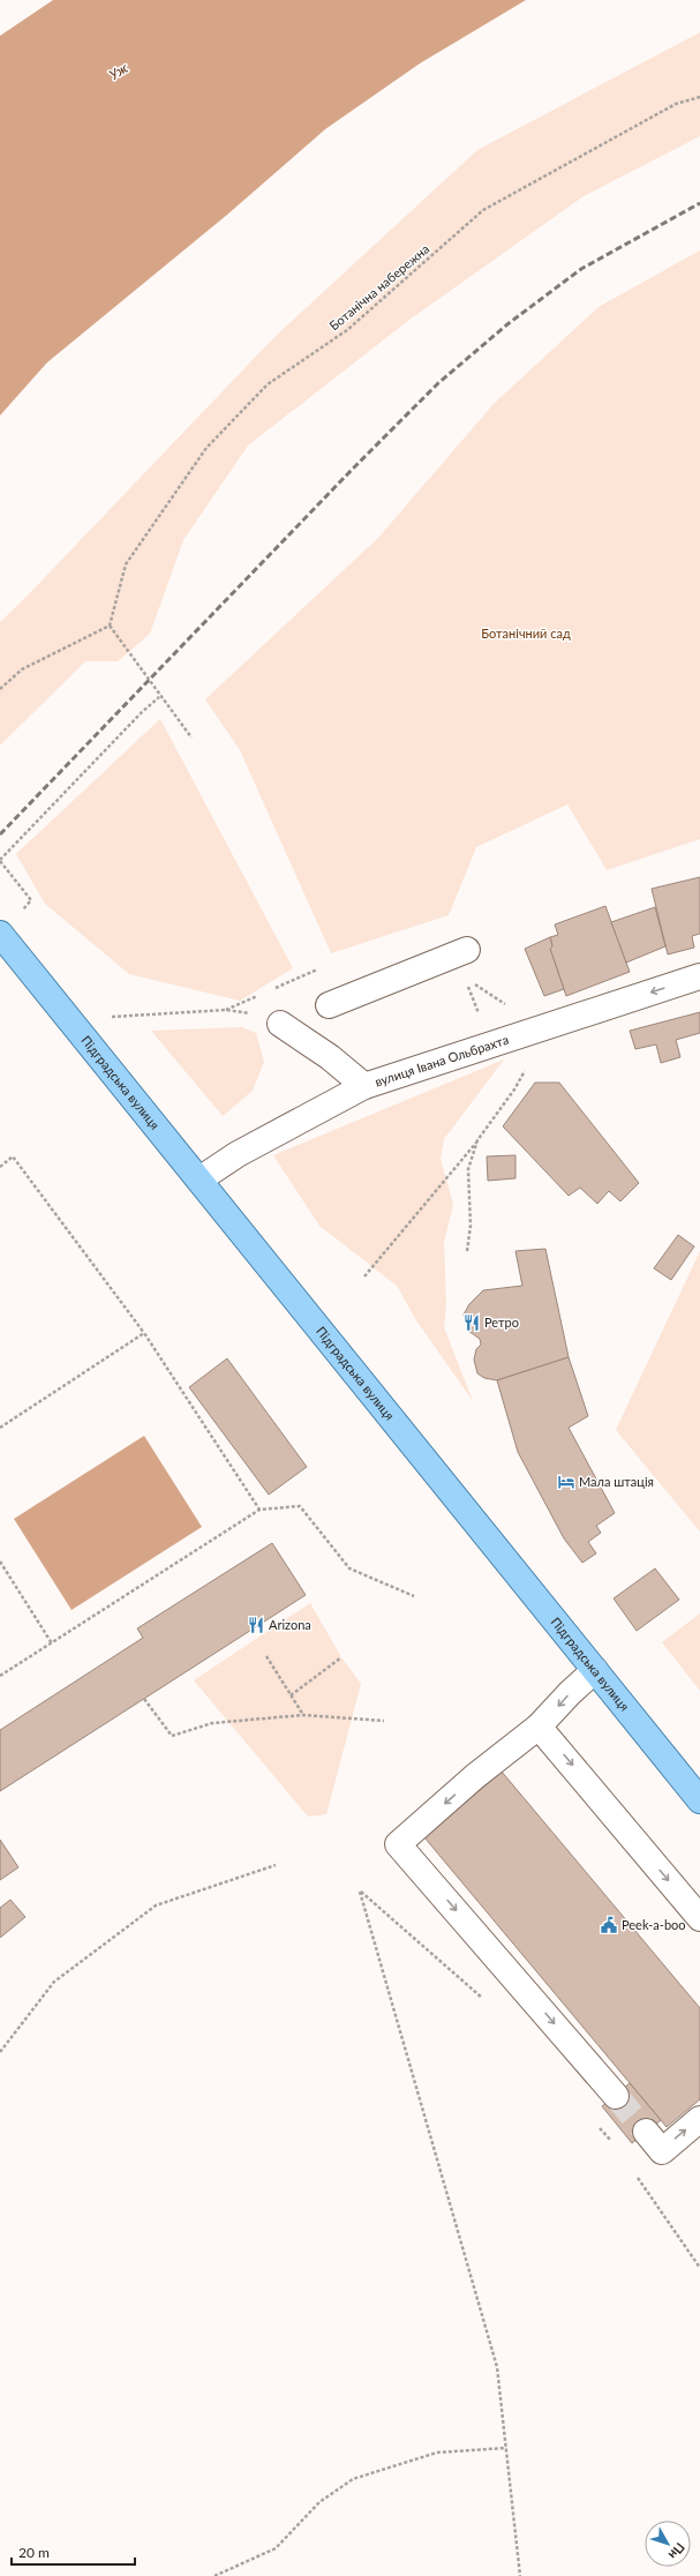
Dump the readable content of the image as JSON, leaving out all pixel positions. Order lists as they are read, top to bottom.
{
  "streets": {
    "main road": ["Підградська вулиця"],
    "street": ["вулиця Івана Ольбрахта"],
    "path": ["Ботанічна набережна"]
  },
  "crossings": [
    ["вулиця Івана Ольбрахта", "Підградська вулиця"]
  ],
  "water": ["Уж"],
  "parks": ["Ботанічний сад"],
  "places": {
    "restaurant": ["Ретро", "Arizona"],
    "hotel": ["Мала штація"],
    "public building": ["Peek-a-boo"]
  },
  "scale_bar": "20 m",
  "north": "bottom right"
}
